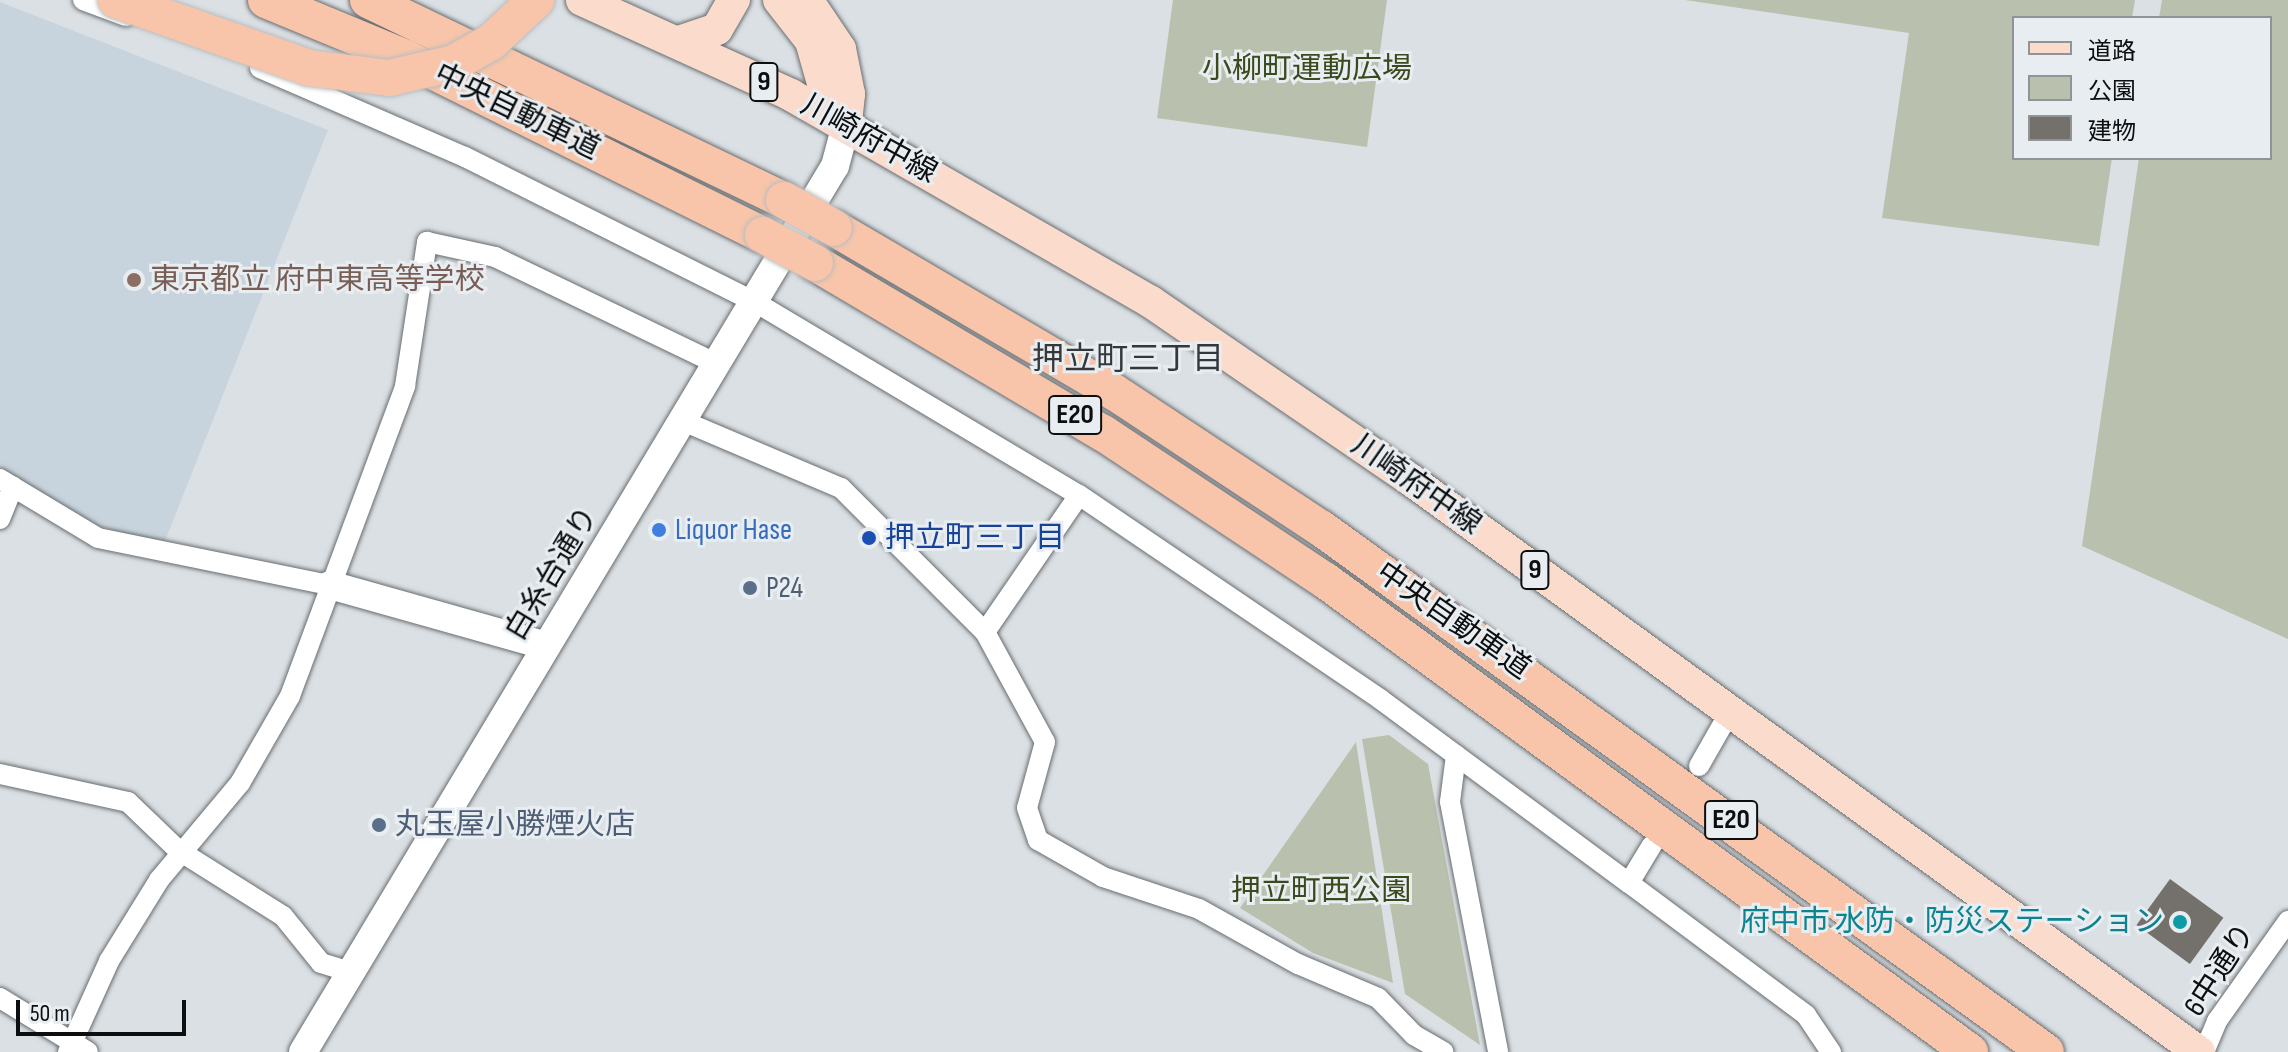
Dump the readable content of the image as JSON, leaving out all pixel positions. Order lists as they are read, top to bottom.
{
  "streets": {
    "highway": ["中央自動車道", "E20"],
    "main road": ["9", "川崎府中線"],
    "street": ["白糸台通り", "6中通り"]
  },
  "crossings": [
    ["9", "川崎府中線"],
    ["9", "白糸台通り"],
    ["川崎府中線", "白糸台通り"],
    ["川崎府中線", "6中通り"]
  ],
  "districts": ["押立町三丁目"],
  "parks": ["小柳町運動広場", "押立町西公園"],
  "places": [
    "東京都立 府中東高等学校",
    "Liquor Hase",
    "押立町三丁目",
    "P24",
    "丸玉屋小勝煙火店",
    "府中市 水防・防災ステーション"
  ],
  "legend": ["道路", "公園", "建物"],
  "scale_bar": "50 m"
}
